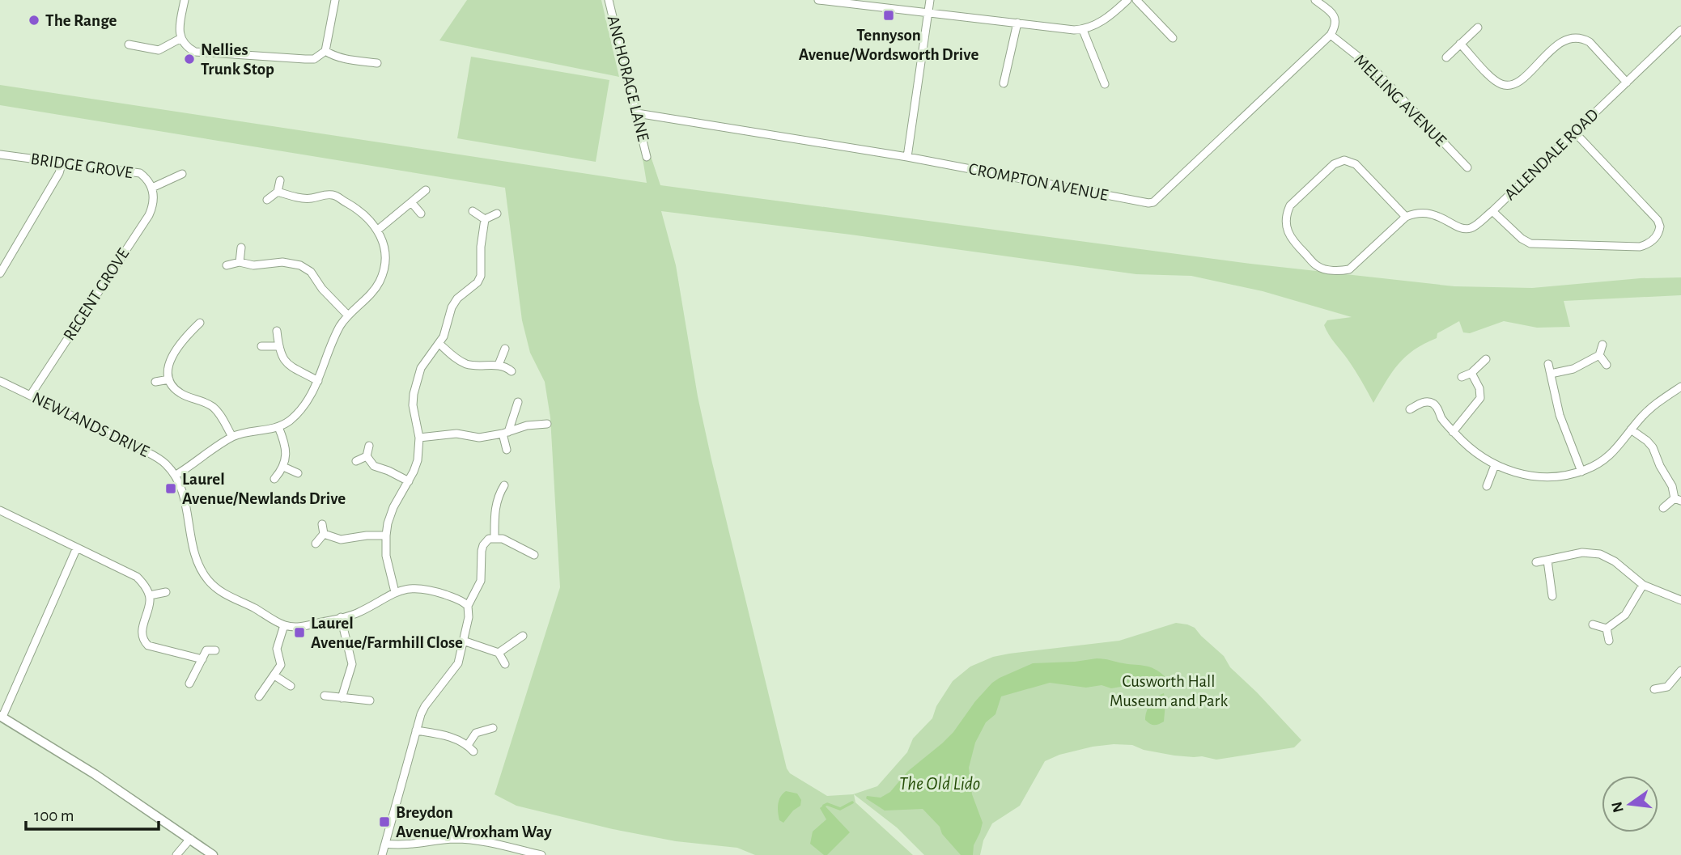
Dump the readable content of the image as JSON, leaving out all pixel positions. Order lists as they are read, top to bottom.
{
  "streets": {
    "street": [
      "ANCHORAGE LANE",
      "MELLING AVENUE",
      "ALLENDALE ROAD",
      "BRIDGE GROVE",
      "CROMPTON AVENUE",
      "REGENT GROVE",
      "NEWLANDS DRIVE"
    ]
  },
  "crossings": [
    ["ANCHORAGE LANE", "CROMPTON AVENUE"],
    ["MELLING AVENUE", "CROMPTON AVENUE"],
    ["BRIDGE GROVE", "REGENT GROVE"],
    ["REGENT GROVE", "NEWLANDS DRIVE"]
  ],
  "water": ["The Old Lido"],
  "parks": ["Cusworth Hall Museum and Park"],
  "places": {
    "transit": [
      "Tennyson Avenue/Wordsworth Drive",
      "Laurel Avenue/Newlands Drive",
      "Laurel Avenue/Farmhill Close",
      "Breydon Avenue/Wroxham Way"
    ],
    "other": ["The Range", "Nellies Trunk Stop"]
  },
  "scale_bar": "100 m",
  "north": "left"
}
